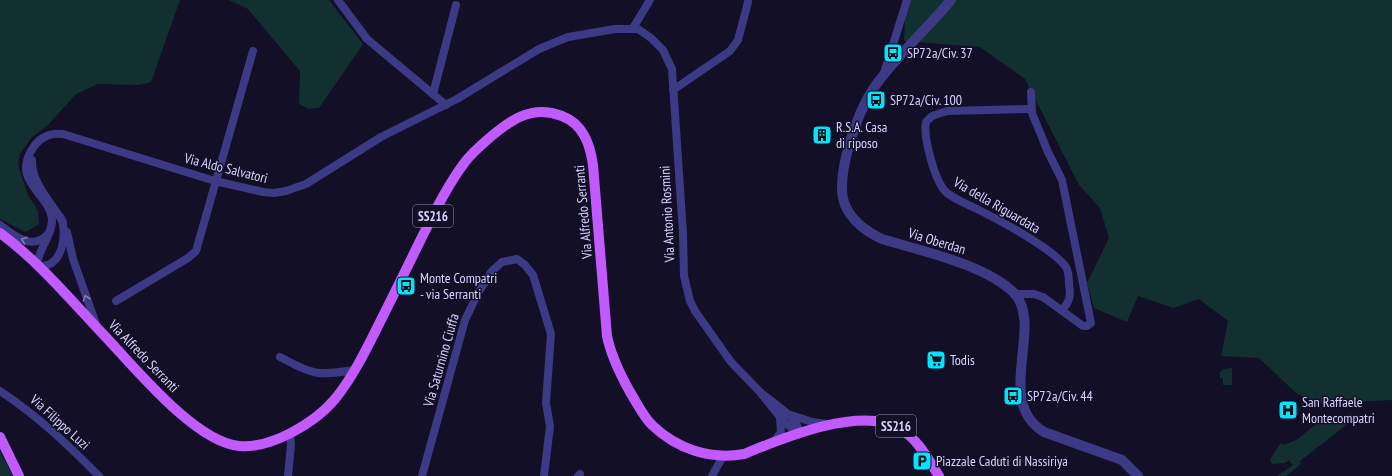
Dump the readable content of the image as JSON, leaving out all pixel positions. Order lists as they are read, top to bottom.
{
  "streets": {
    "main road": ["Via Alfredo Serranti", "SS216"],
    "street": [
      "Via Aldo Salvatori",
      "Via della Riguardata",
      "Via Antonio Rosmini",
      "Via Oberdan",
      "Via Saturnino Ciuffa",
      "Via Filippo Luzi"
    ]
  },
  "places": {
    "bus stop": [
      "SP72a/Civ. 37",
      "SP72a/Civ. 100",
      "Monte Compatri - via Serranti",
      "SP72a/Civ. 44"
    ],
    "building": ["R.S.A. Casa di riposo"],
    "supermarket": ["Todis"],
    "hospital": ["San Raffaele Montecompatri"],
    "parking": ["Piazzale Caduti di Nassiriya"]
  }
}
